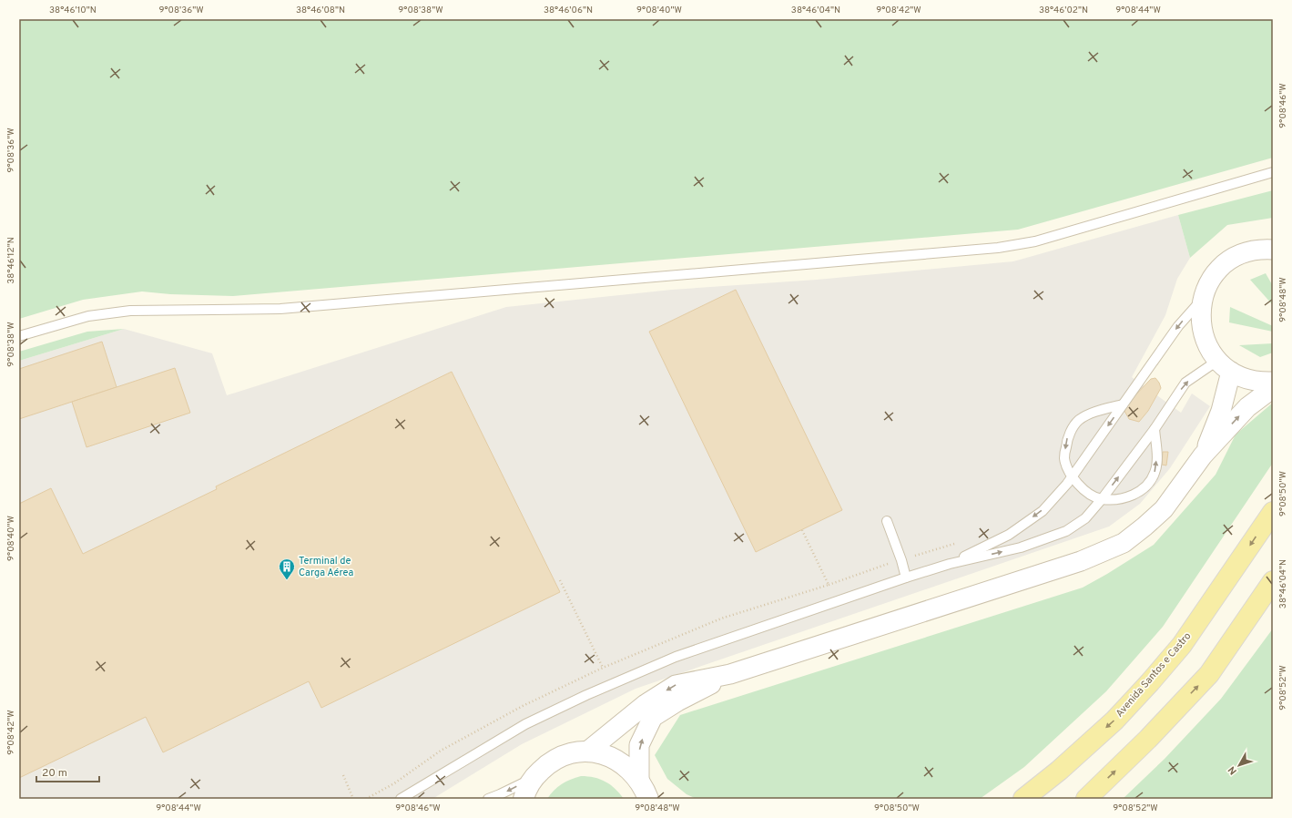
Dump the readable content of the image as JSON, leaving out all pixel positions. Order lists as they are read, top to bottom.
{
  "streets": {
    "main road": ["Avenida Santos e Castro"]
  },
  "places": {
    "building": ["Terminal de Carga Aérea"]
  },
  "scale_bar": "20 m",
  "north": "bottom left",
  "coordinates": [
    "38°46'10\"N",
    "9°08'36\"W",
    "38°46'08\"N",
    "9°08'38\"W",
    "38°46'06\"N",
    "9°08'40\"W",
    "38°46'04\"N",
    "9°08'42\"W",
    "38°46'02\"N",
    "9°08'44\"W",
    "9°08'46\"W",
    "38°46'12\"N",
    "9°08'48\"W",
    "9°08'50\"W",
    "9°08'52\"W"
  ]
}
